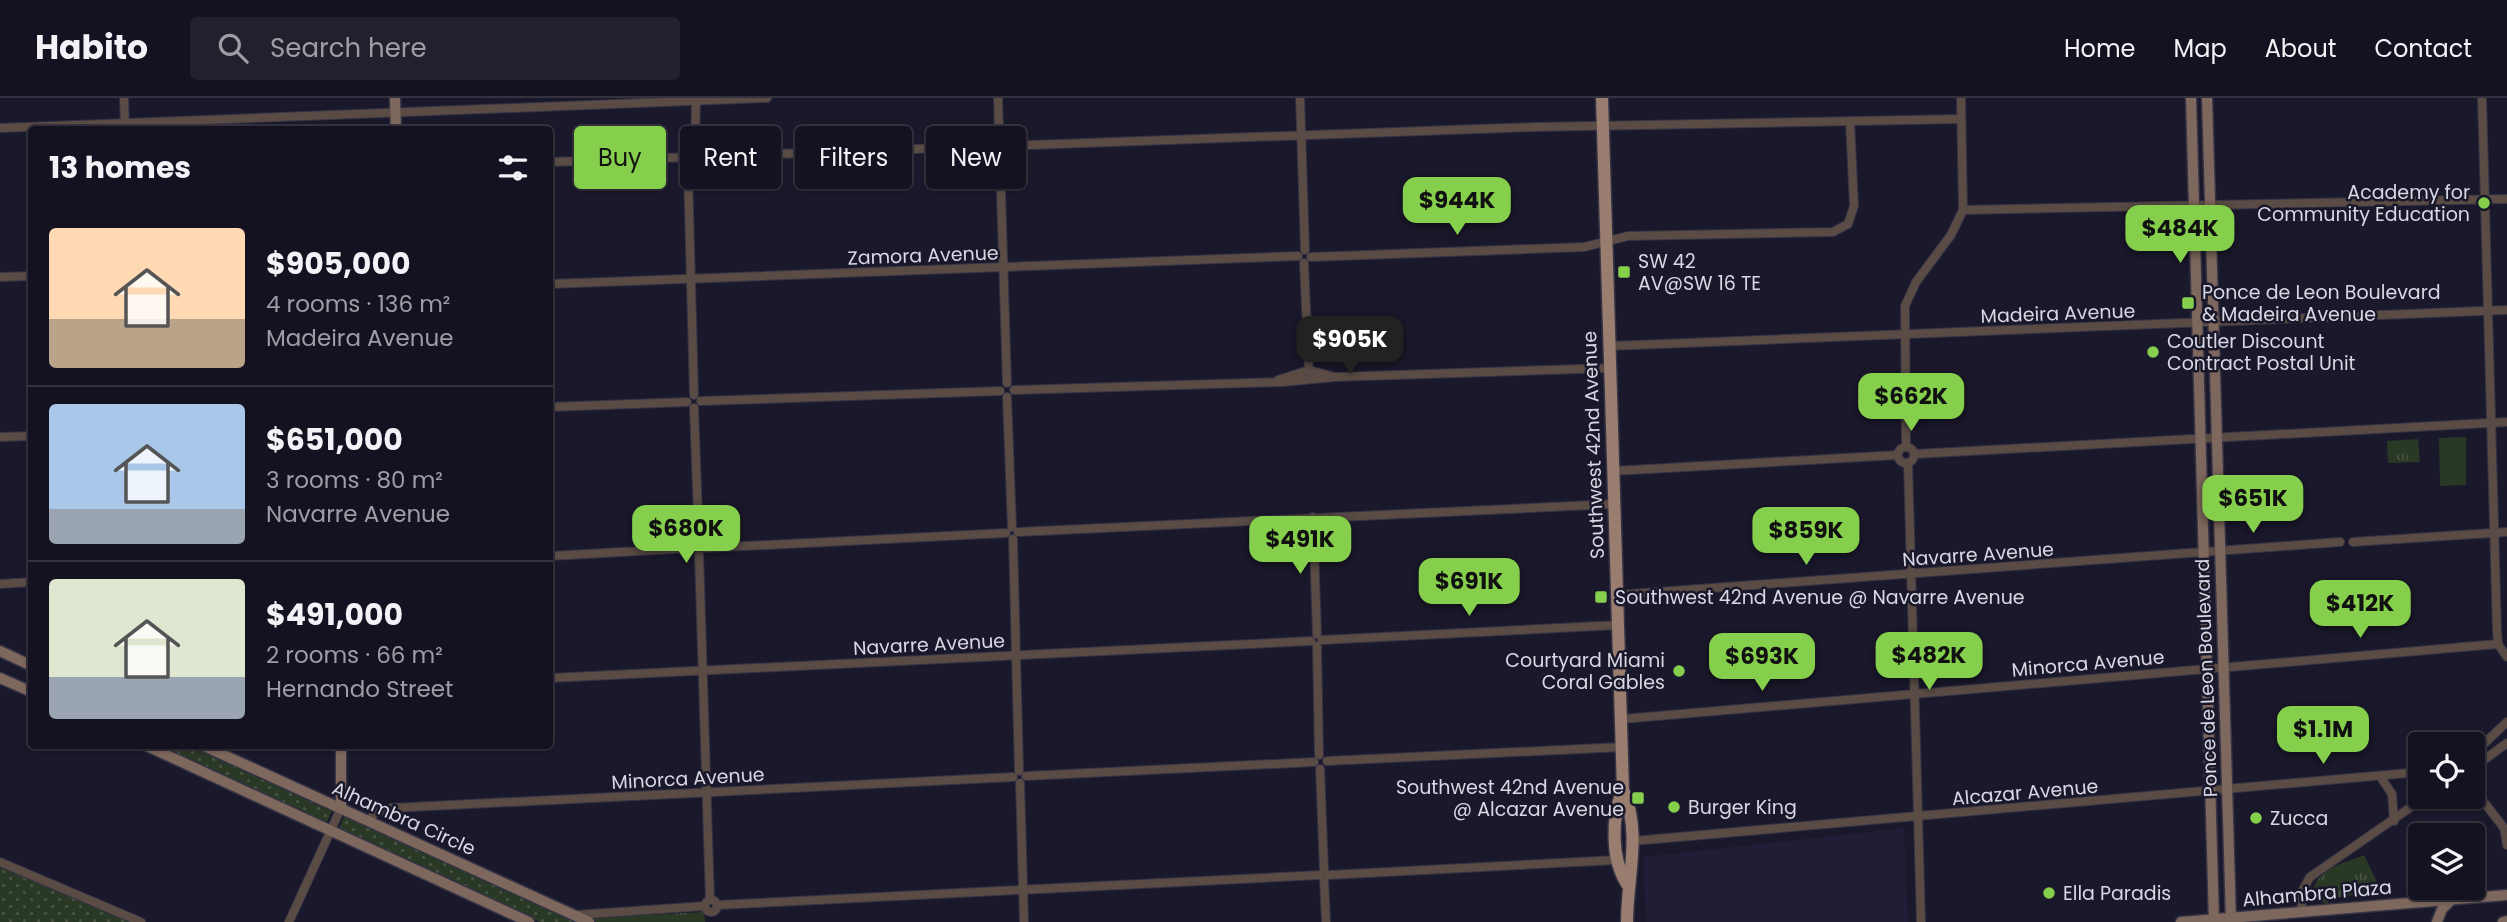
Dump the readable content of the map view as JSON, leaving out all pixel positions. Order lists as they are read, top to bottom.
{
  "streets": {
    "main road": ["Southwest 42nd Avenue"],
    "street": [
      "Zamora Avenue",
      "Madeira Avenue",
      "Navarre Avenue",
      "Minorca Avenue",
      "Ponce de Leon Boulevard",
      "Alcazar Avenue",
      "Alhambra Circle",
      "Alhambra Plaza"
    ]
  },
  "crossings": [
    ["Zamora Avenue", "Southwest 42nd Avenue"],
    ["Madeira Avenue", "Southwest 42nd Avenue"],
    ["Madeira Avenue", "Ponce de Leon Boulevard"],
    ["Southwest 42nd Avenue", "Navarre Avenue"],
    ["Southwest 42nd Avenue", "Minorca Avenue"],
    ["Southwest 42nd Avenue", "Alcazar Avenue"],
    ["Navarre Avenue", "Ponce de Leon Boulevard"],
    ["Minorca Avenue", "Ponce de Leon Boulevard"],
    ["Minorca Avenue", "Alhambra Circle"],
    ["Ponce de Leon Boulevard", "Alcazar Avenue"],
    ["Ponce de Leon Boulevard", "Alhambra Plaza"]
  ],
  "places": {
    "other": [
      "Academy for Community Education",
      "Coutler Discount Contract Postal Unit",
      "Courtyard Miami Coral Gables",
      "Burger King",
      "Zucca",
      "Ella Paradis"
    ],
    "transit": [
      "SW 42 AV@SW 16 TE",
      "Ponce de Leon Boulevard & Madeira Avenue",
      "Southwest 42nd Avenue @ Navarre Avenue",
      "Southwest 42nd Avenue @ Alcazar Avenue"
    ]
  },
  "page": {
    "header": "Habito",
    "search": "Search here",
    "nav": [
      "Home",
      "Map",
      "About",
      "Contact"
    ],
    "chip": [
      "Buy",
      "Rent",
      "Filters",
      "New"
    ],
    "heading": "13 homes",
    "price": [
      "$944K",
      "$484K",
      "$905K",
      "$662K",
      "$651K",
      "$680K",
      "$859K",
      "$491K",
      "$691K",
      "$412K",
      "$482K",
      "$693K",
      "$1.1M"
    ],
    "list": [
      {
        "name": "$905,000",
        "note": "4 rooms · 136 m² · Madeira Avenue"
      },
      {
        "name": "$651,000",
        "note": "3 rooms · 80 m² · Navarre Avenue"
      },
      {
        "name": "$491,000",
        "note": "2 rooms · 66 m² · Hernando Street"
      }
    ]
  }
}
